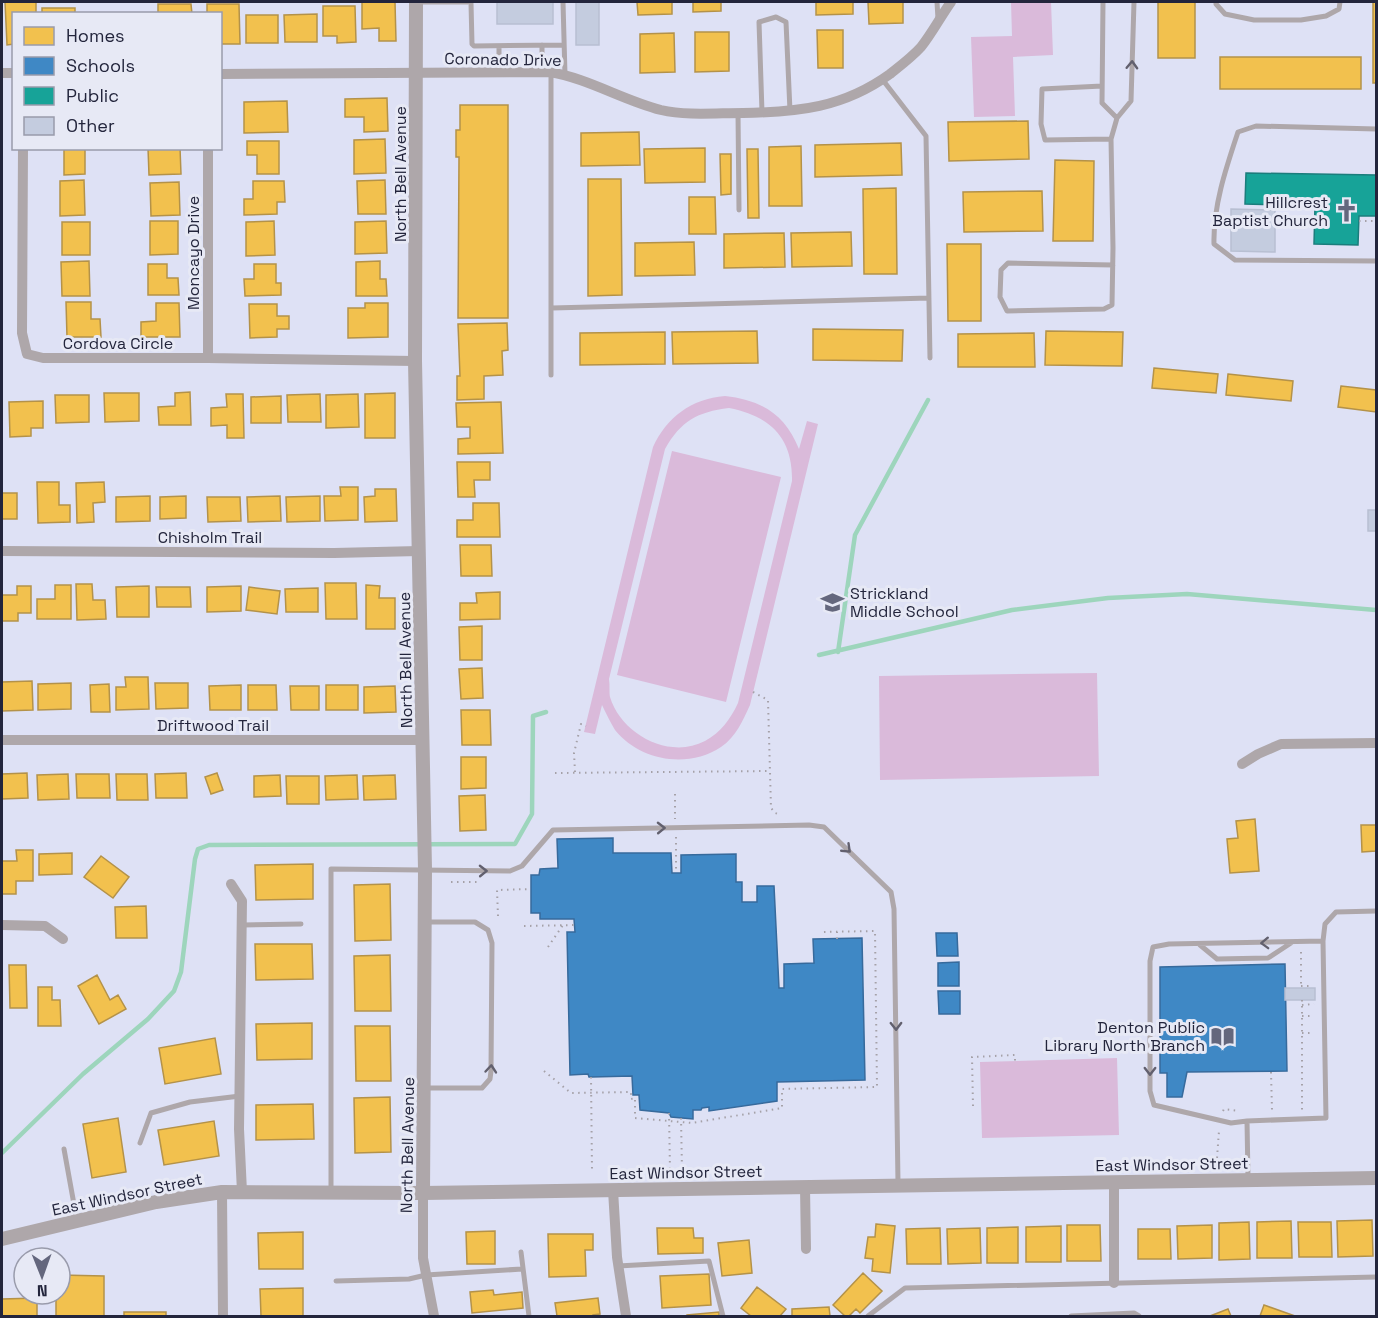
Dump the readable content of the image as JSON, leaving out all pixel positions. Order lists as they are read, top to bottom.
{
  "streets": {
    "street": [
      "Coronado Drive",
      "North Bell Avenue",
      "Moncayo Drive",
      "Cordova Circle",
      "Chisholm Trail",
      "Driftwood Trail",
      "East Windsor Street"
    ]
  },
  "crossings": [
    ["Coronado Drive", "North Bell Avenue"],
    ["North Bell Avenue", "Cordova Circle"],
    ["North Bell Avenue", "Chisholm Trail"],
    ["North Bell Avenue", "Driftwood Trail"],
    ["North Bell Avenue", "East Windsor Street"],
    ["Moncayo Drive", "Cordova Circle"]
  ],
  "places": {
    "church": ["Hillcrest Baptist Church"],
    "school or university": ["Strickland Middle School"],
    "library": ["Denton Public Library North Branch"]
  },
  "legend": [
    "Homes",
    "Schools",
    "Public",
    "Other"
  ],
  "north": "bottom"
}
